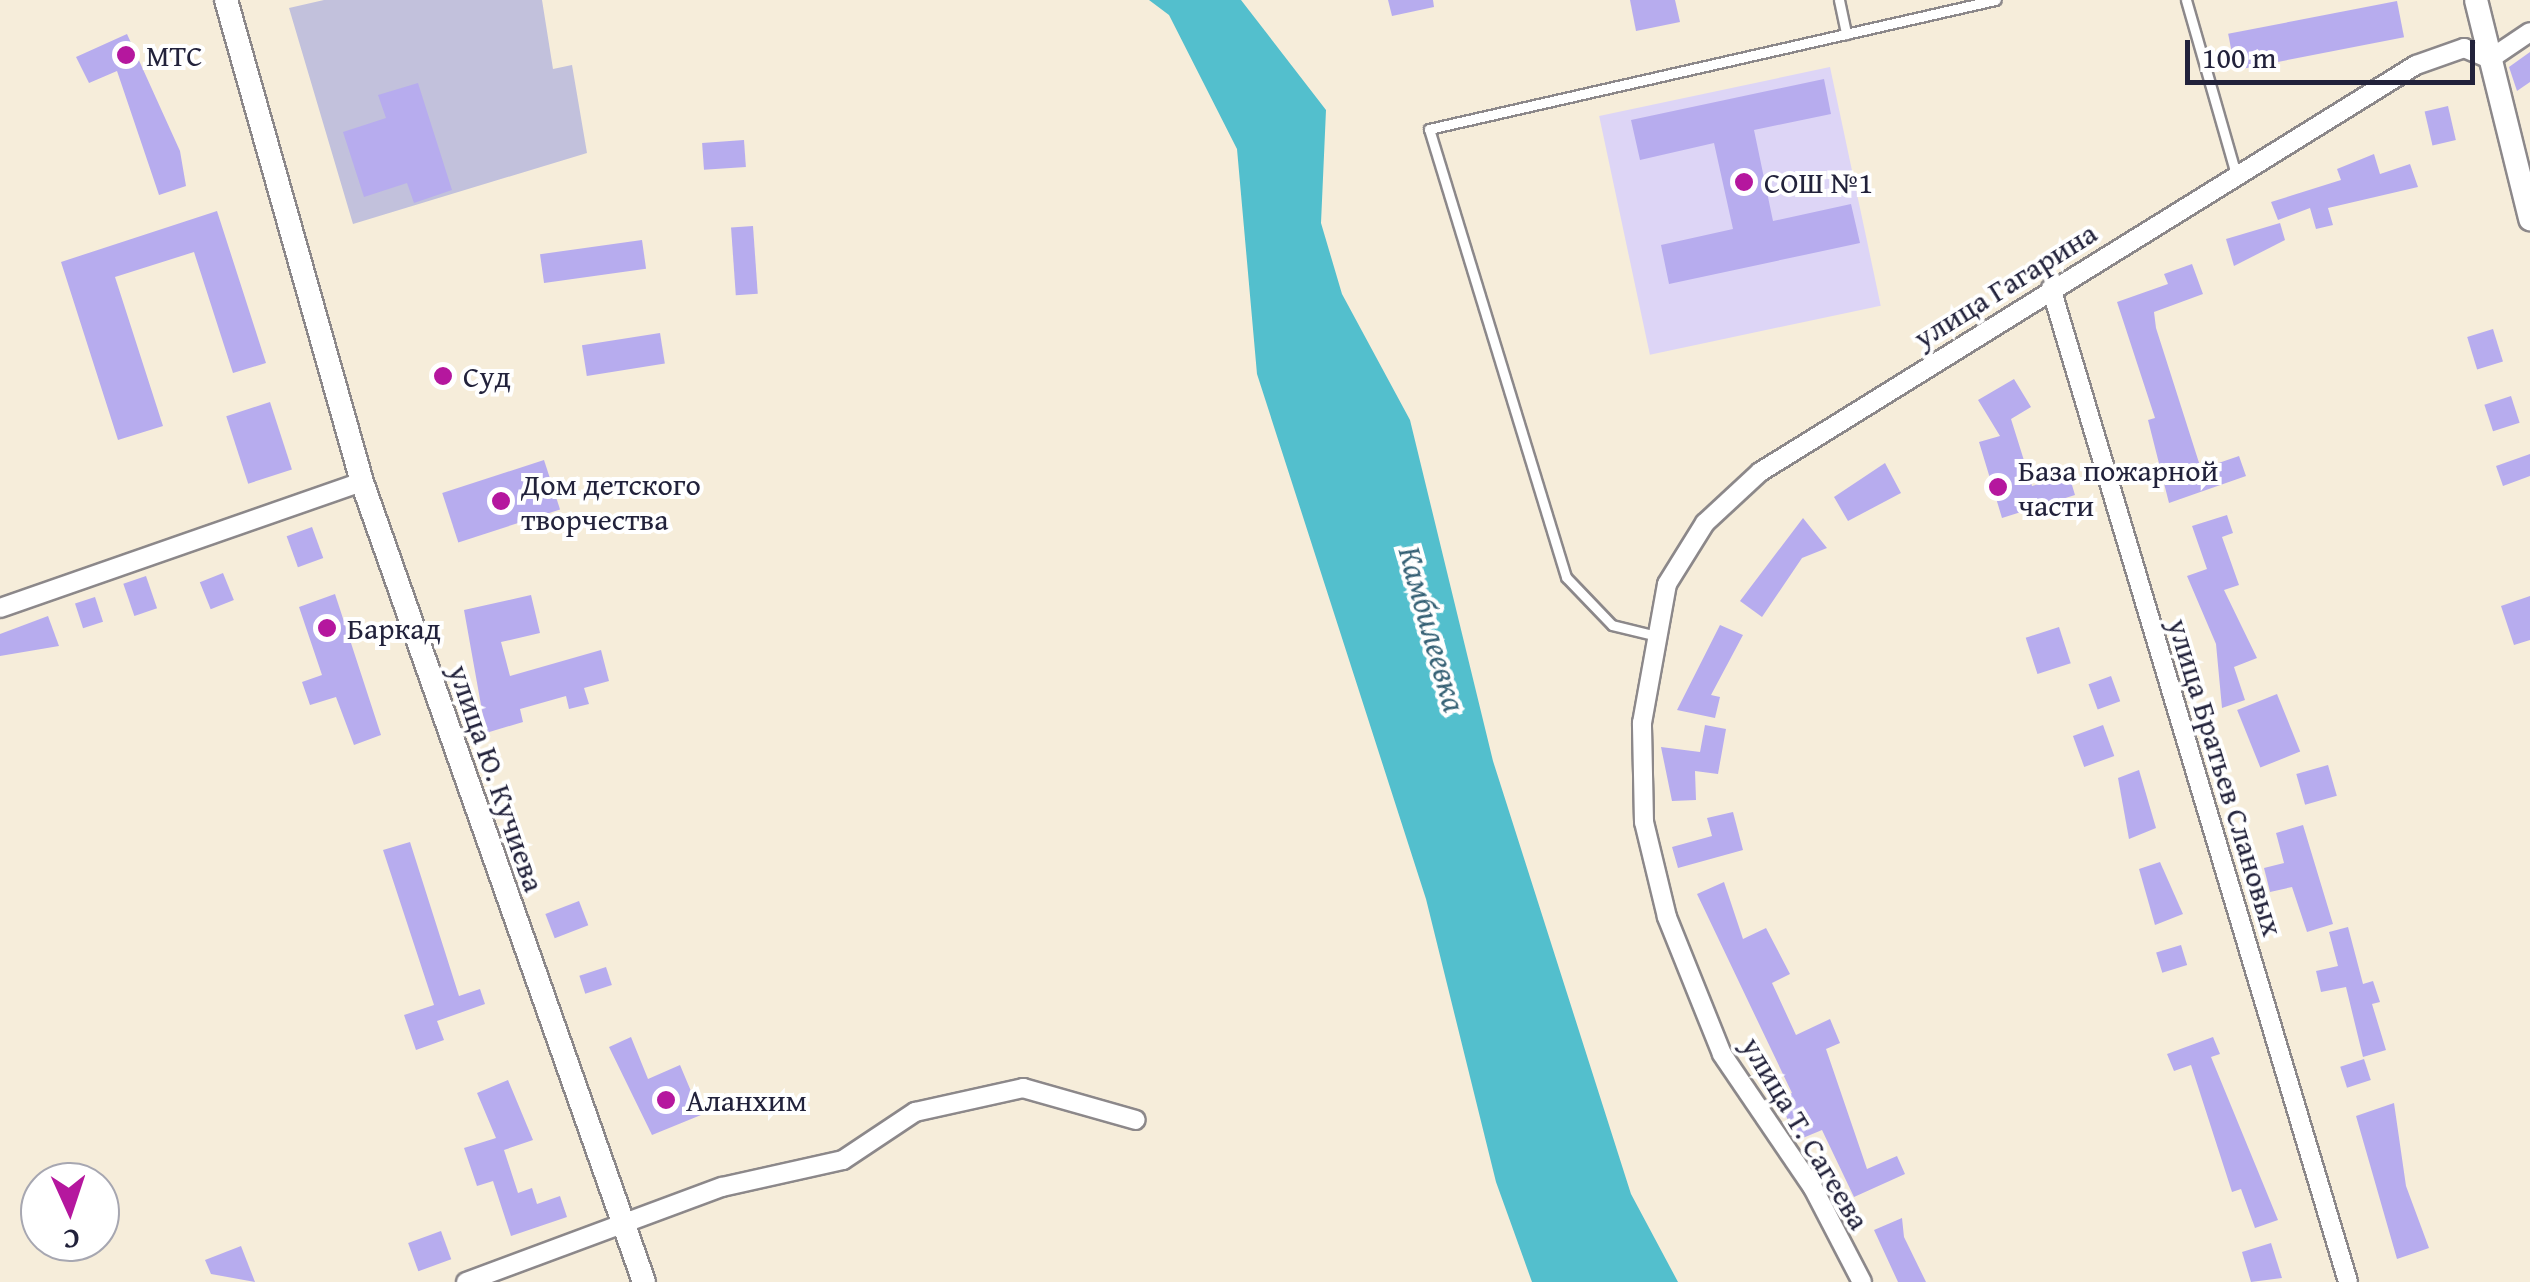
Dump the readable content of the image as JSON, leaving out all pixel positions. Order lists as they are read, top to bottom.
{
  "streets": {
    "street": [
      "улица Гагарина",
      "улица Братьев Слановых",
      "улица Ю. Кучиева",
      "улица Т. Сагеева"
    ]
  },
  "crossings": [
    ["улица Гагарина", "улица Братьев Слановых"],
    ["улица Гагарина", "улица Т. Сагеева"]
  ],
  "water": ["Камбилеевка"],
  "places": [
    "МТС",
    "СОШ №1",
    "Суд",
    "База пожарной части",
    "Дом детского творчества",
    "Баркад",
    "Аланхим"
  ],
  "scale_bar": "100 m",
  "north": "bottom"
}
